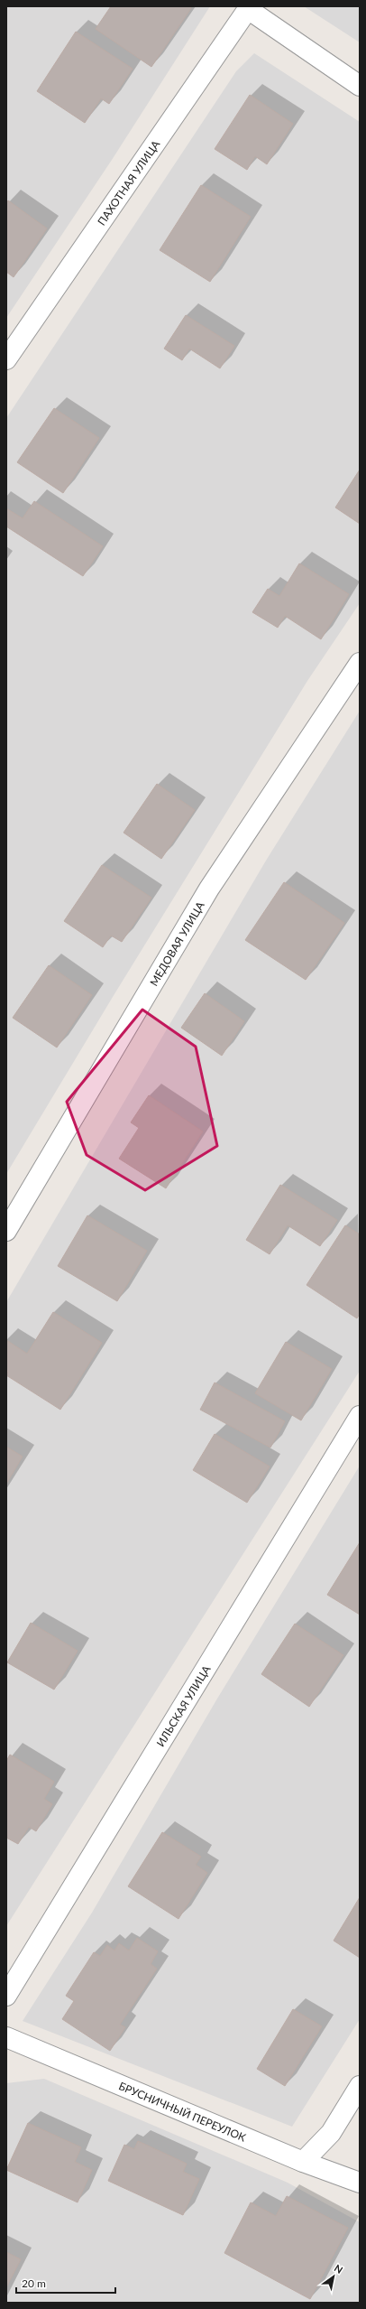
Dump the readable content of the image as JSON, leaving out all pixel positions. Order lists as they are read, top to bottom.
{
  "streets": {
    "street": [
      "ПАХОТНАЯ УЛИЦА",
      "МЕДОВАЯ УЛИЦА",
      "ИЛЬСКАЯ УЛИЦА",
      "БРУСНИЧНЫЙ ПЕРЕУЛОК"
    ]
  },
  "scale_bar": "20 m",
  "north": "top right"
}
